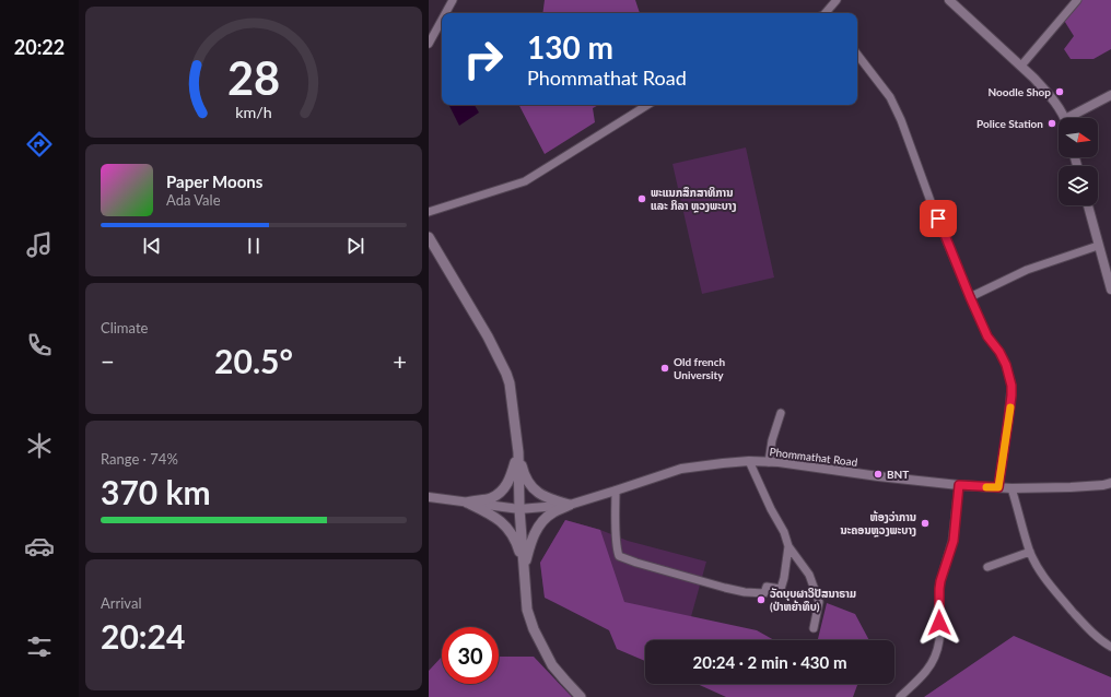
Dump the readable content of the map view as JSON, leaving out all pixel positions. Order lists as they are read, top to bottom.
{
  "streets": {
    "street": ["Phommathat Road"]
  },
  "places": [
    "Noodle Shop",
    "Police Station",
    "ພະແນກສຶກສາທິການ ແລະ ກິລາ ຫຼວງພະບາງ",
    "Old french University",
    "BNT",
    "ຫ້ອງວ່າການ ນະຄອນຫຼວງພະບາງ",
    "ວັດບຸບຜາວິປັສນາຣາມ (ປ່າຫຍ້າທຶບ)"
  ],
  "north": "right",
  "page": {
    "tabs": "20:22",
    "turn": ["130 m", "Phommathat Road"],
    "song": ["Paper Moons", "Ada Vale"],
    "tile": [
      "Climate",
      ["Range · 74%", "370 km"],
      ["Arrival", "20:24"]
    ],
    "heat": ["−", "20.5°", "+"],
    "limit": "30",
    "trip": "20:24 · 2 min · 430 m",
    "gauge": ["28", "km/h"]
  }
}
